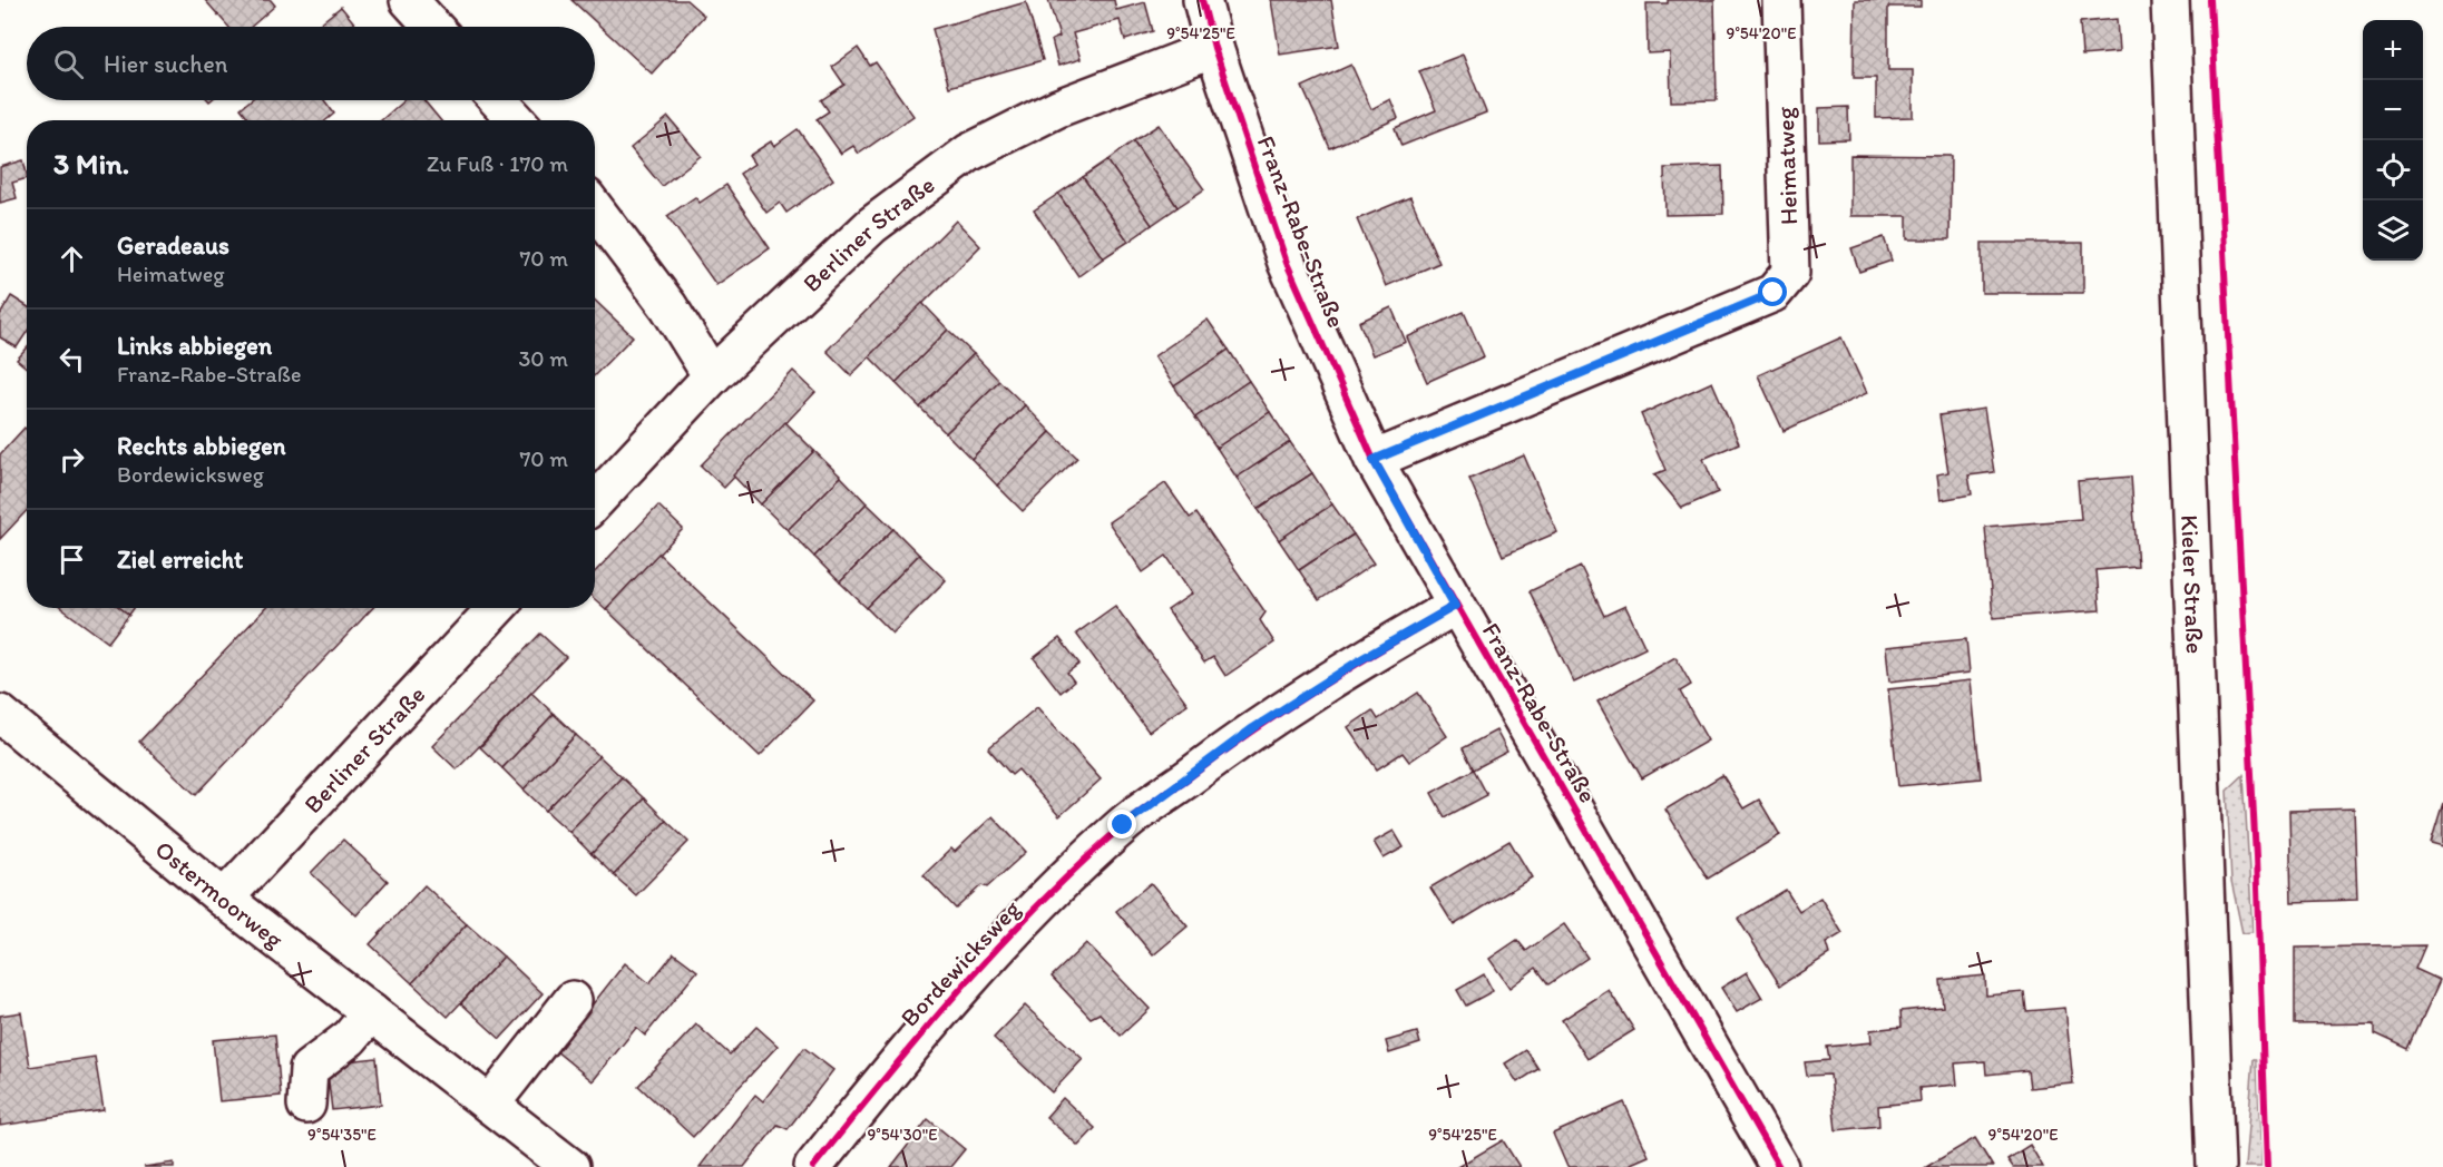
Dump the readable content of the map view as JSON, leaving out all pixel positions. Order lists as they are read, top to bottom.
{
  "streets": {
    "street": [
      "Heimatweg",
      "Franz-Rabe-Straße",
      "Berliner Straße",
      "Kieler Straße",
      "Ostermoorweg",
      "Bordewicksweg"
    ]
  },
  "crossings": [
    ["Heimatweg", "Franz-Rabe-Straße"],
    ["Franz-Rabe-Straße", "Berliner Straße"],
    ["Franz-Rabe-Straße", "Bordewicksweg"],
    ["Berliner Straße", "Ostermoorweg"]
  ],
  "page": {
    "map_buttons": ["+", "−"],
    "search": "Hier suchen",
    "heading": ["3 Min.", "Zu Fuß · 170 m"],
    "list": [
      ["Geradeaus", "Heimatweg", "70 m"],
      ["Links abbiegen", "Franz-Rabe-Straße", "30 m"],
      ["Rechts abbiegen", "Bordewicksweg", "70 m"],
      "Ziel erreicht"
    ]
  },
  "coordinates": [
    "9°54'25\"E",
    "9°54'20\"E",
    "9°54'35\"E",
    "9°54'30\"E"
  ]
}
